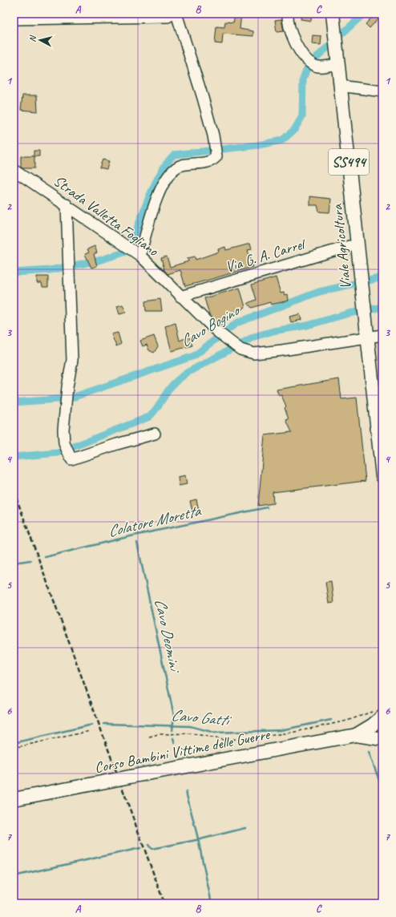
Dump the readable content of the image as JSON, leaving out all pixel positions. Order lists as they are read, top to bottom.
{
  "streets": {
    "main road": ["SS494", "Viale Agricoltura", "Corso Bambini Vittime delle Guerre"],
    "street": ["Strada Valletta Fogliano", "Via G. A. Carrel"]
  },
  "crossings": [
    ["Strada Valletta Fogliano", "Viale Agricoltura"],
    ["Strada Valletta Fogliano", "Via G. A. Carrel"],
    ["Viale Agricoltura", "Via G. A. Carrel"]
  ],
  "water": [
    "Cavo Bogino",
    "Colatore Moretta",
    "Cavo Deomini",
    "Cavo Gatti"
  ],
  "north": "left",
  "grid": {
    "columns": ["A", "B", "C"],
    "rows": [
      "1",
      "2",
      "3",
      "4",
      "5",
      "6",
      "7"
    ]
  }
}
